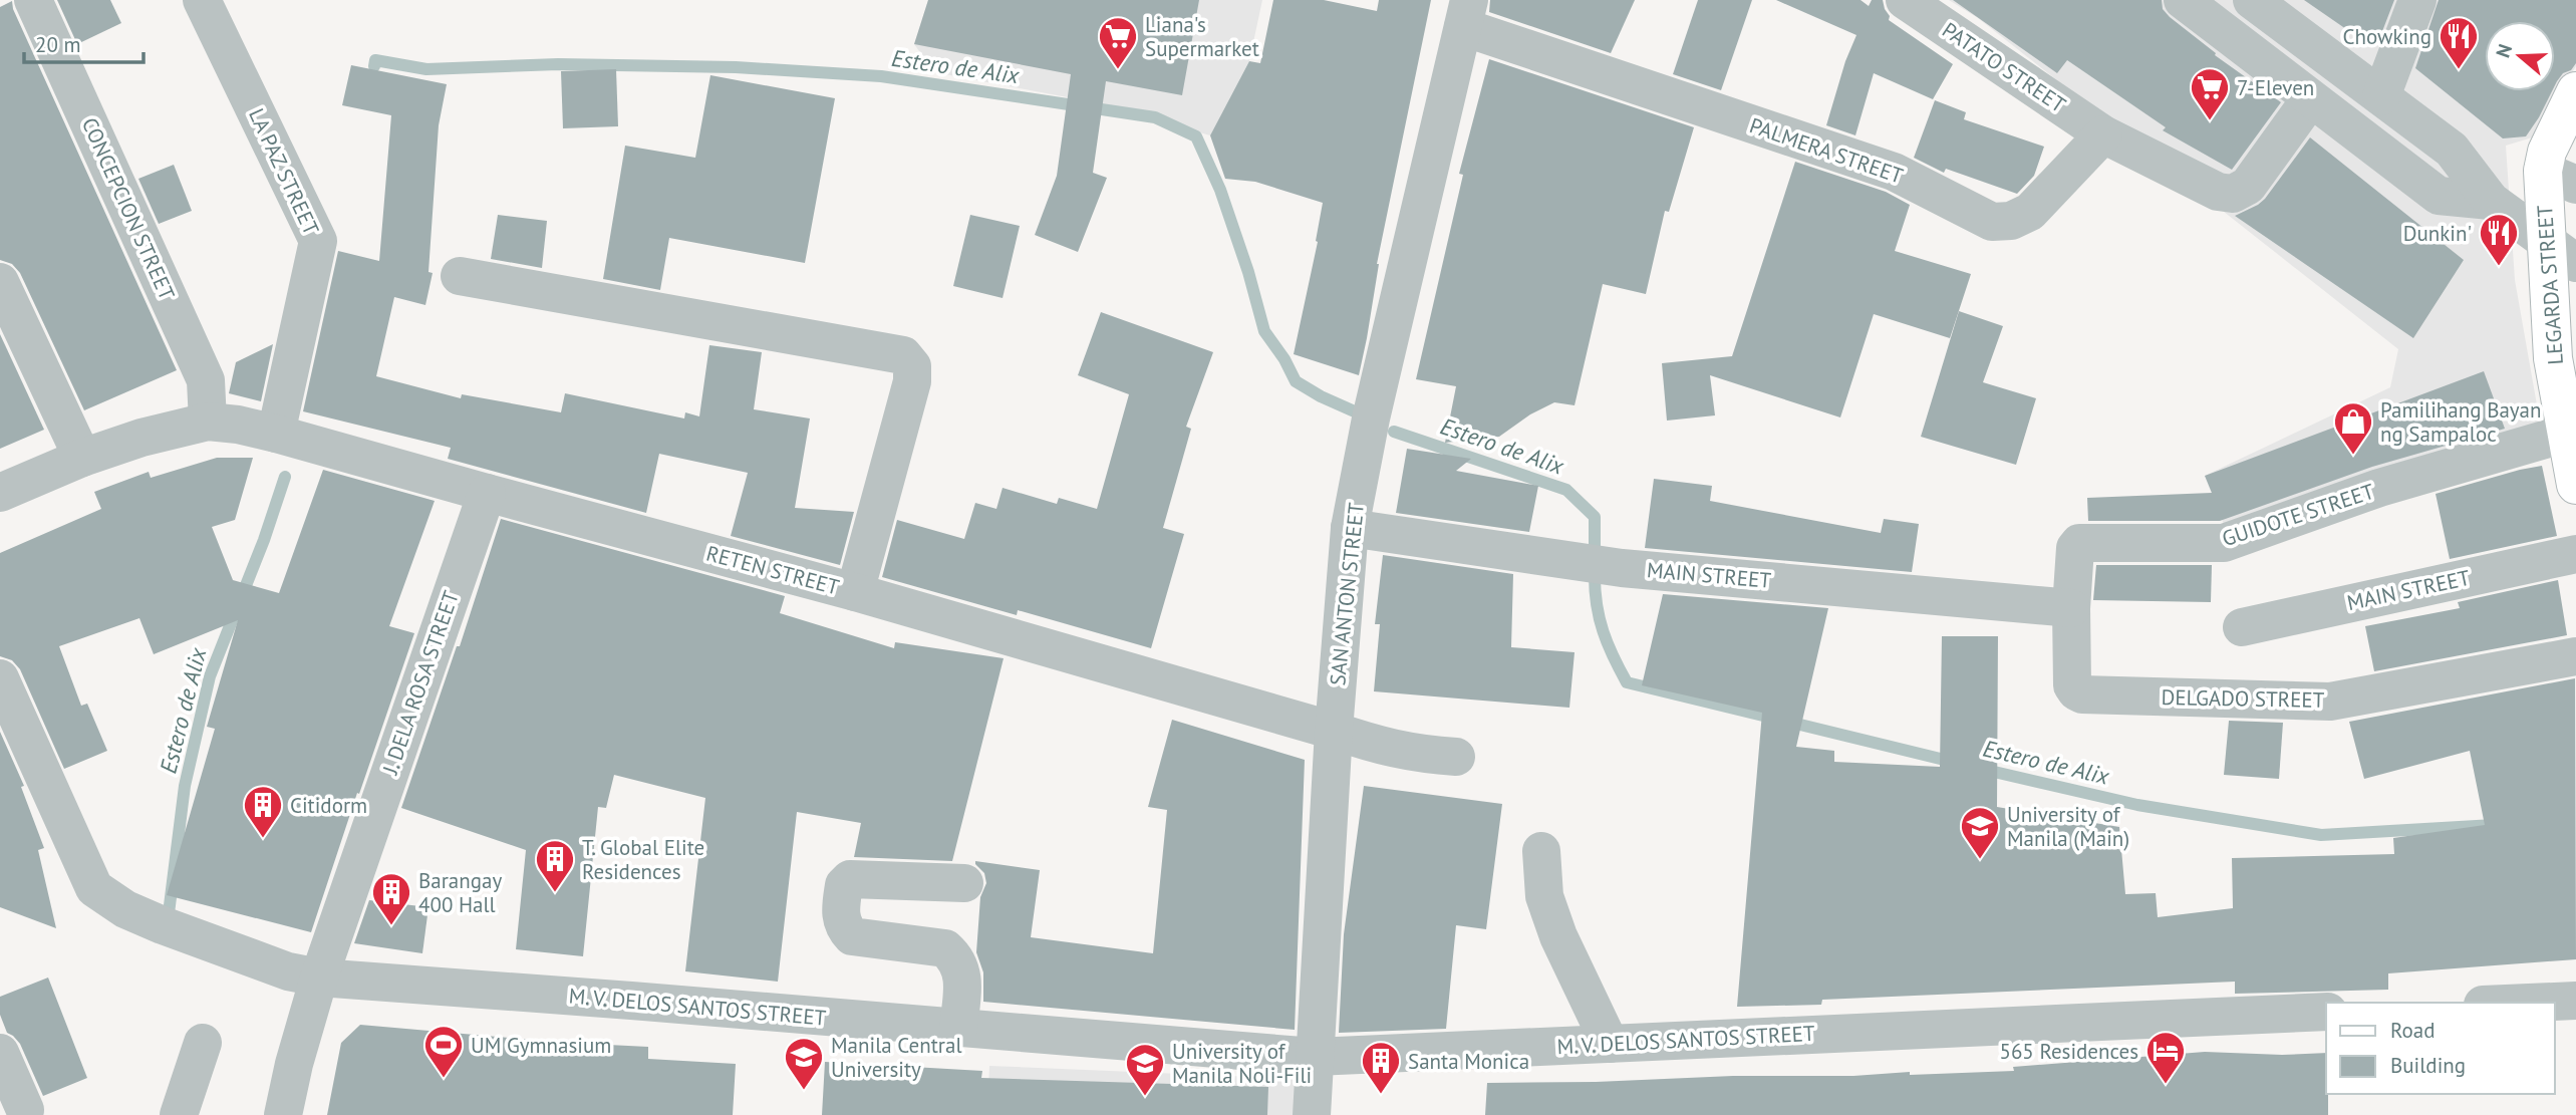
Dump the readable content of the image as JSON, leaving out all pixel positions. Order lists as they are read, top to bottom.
{
  "streets": {
    "main road": ["LEGARDA STREET"],
    "street": [
      "PATATO STREET",
      "PALMERA STREET",
      "LA PAZ STREET",
      "CONCEPCION STREET",
      "GUIDOTE STREET",
      "RETEN STREET",
      "MAIN STREET",
      "SAN ANTON STREET",
      "J. DELA ROSA STREET",
      "DELGADO STREET",
      "M. V. DELOS SANTOS STREET"
    ]
  },
  "crossings": [
    ["PATATO STREET", "PALMERA STREET"],
    ["PALMERA STREET", "SAN ANTON STREET"],
    ["LA PAZ STREET", "RETEN STREET"],
    ["CONCEPCION STREET", "RETEN STREET"],
    ["LEGARDA STREET", "GUIDOTE STREET"],
    ["GUIDOTE STREET", "MAIN STREET"],
    ["GUIDOTE STREET", "DELGADO STREET"],
    ["RETEN STREET", "SAN ANTON STREET"],
    ["RETEN STREET", "J. DELA ROSA STREET"],
    ["MAIN STREET", "SAN ANTON STREET"],
    ["MAIN STREET", "DELGADO STREET"],
    ["SAN ANTON STREET", "M. V. DELOS SANTOS STREET"],
    ["J. DELA ROSA STREET", "M. V. DELOS SANTOS STREET"]
  ],
  "water": ["Estero de Alix"],
  "places": {
    "supermarket": ["Liana's Supermarket", "7-Eleven"],
    "restaurant": ["Chowking", "Dunkin'"],
    "shop": ["Pamilihang Bayan ng Sampaloc"],
    "building": [
      "Citidorm",
      "T. Global Elite Residences",
      "Barangay 400 Hall",
      "Santa Monica"
    ],
    "school or university": ["University of Manila (Main)", "Manila Central University", "University of Manila Noli-Fili"],
    "sports": ["UM Gymnasium"],
    "hotel": ["565 Residences"]
  },
  "legend": ["Road", "Building"],
  "scale_bar": "20 m",
  "north": "left"
}
